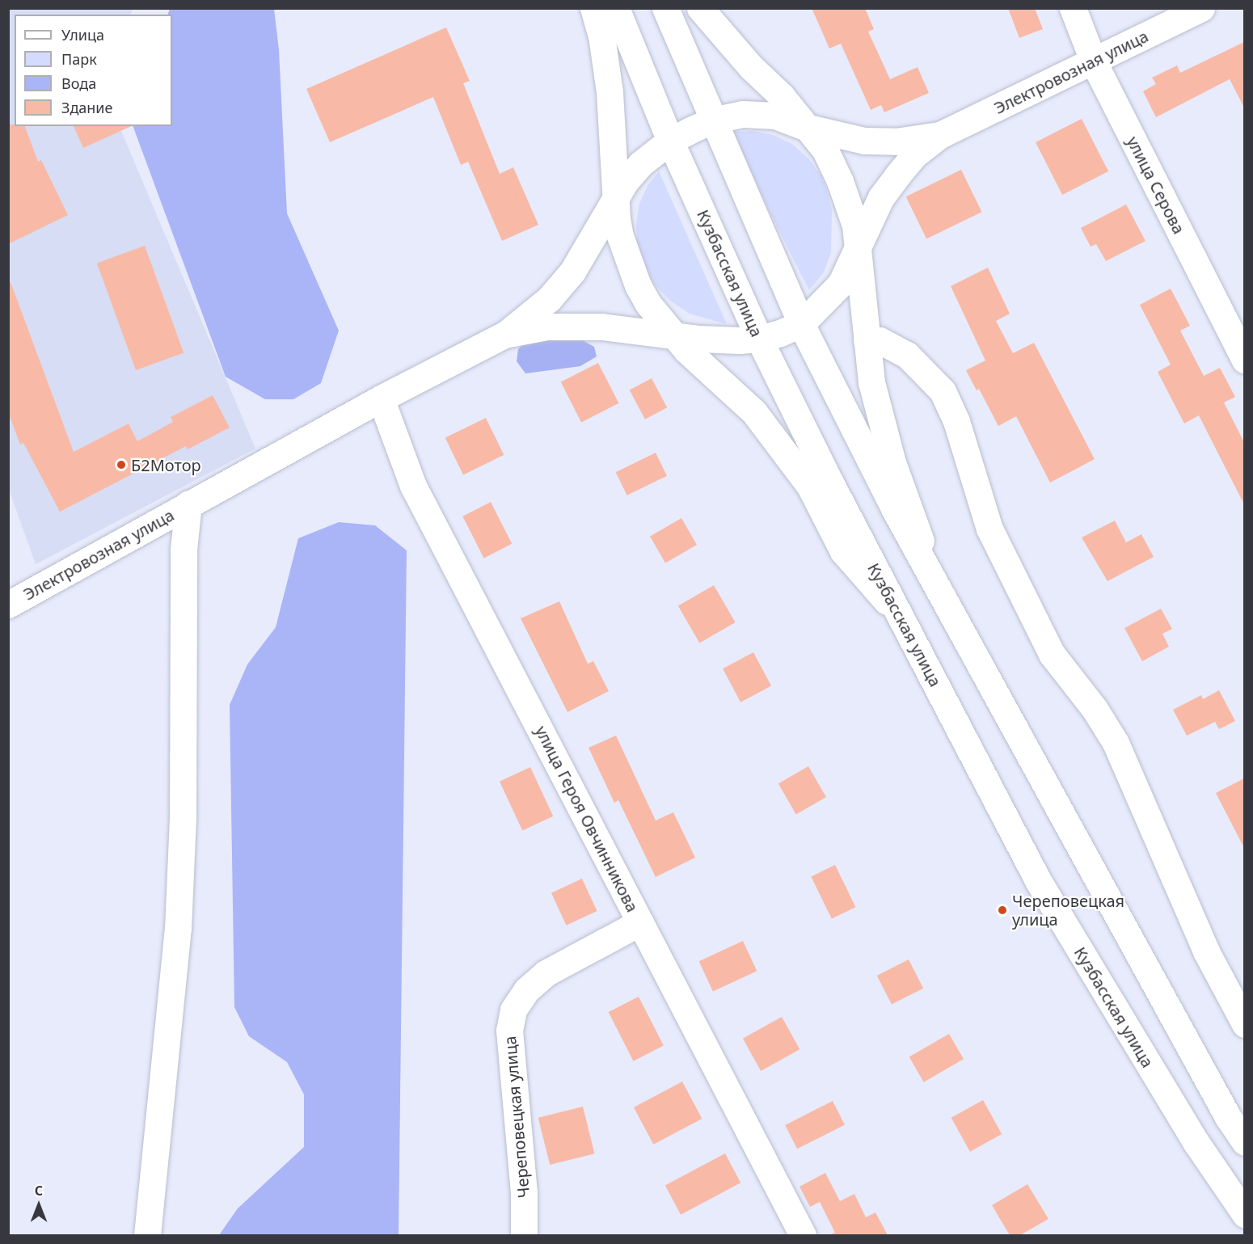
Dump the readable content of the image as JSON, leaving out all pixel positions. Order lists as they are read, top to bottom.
{
  "streets": {
    "street": [
      "Электровозная улица",
      "улица Серова",
      "Кузбасская улица",
      "улица Героя Овчинникова",
      "Череповецкая улица"
    ]
  },
  "crossings": [
    ["Электровозная улица", "улица Серова"],
    ["Электровозная улица", "улица Героя Овчинникова"],
    ["улица Героя Овчинникова", "Череповецкая улица"]
  ],
  "places": ["Б2Мотор", "Череповецкая улица"],
  "legend": [
    "Улица",
    "Парк",
    "Вода",
    "Здание"
  ],
  "north": "top"
}
